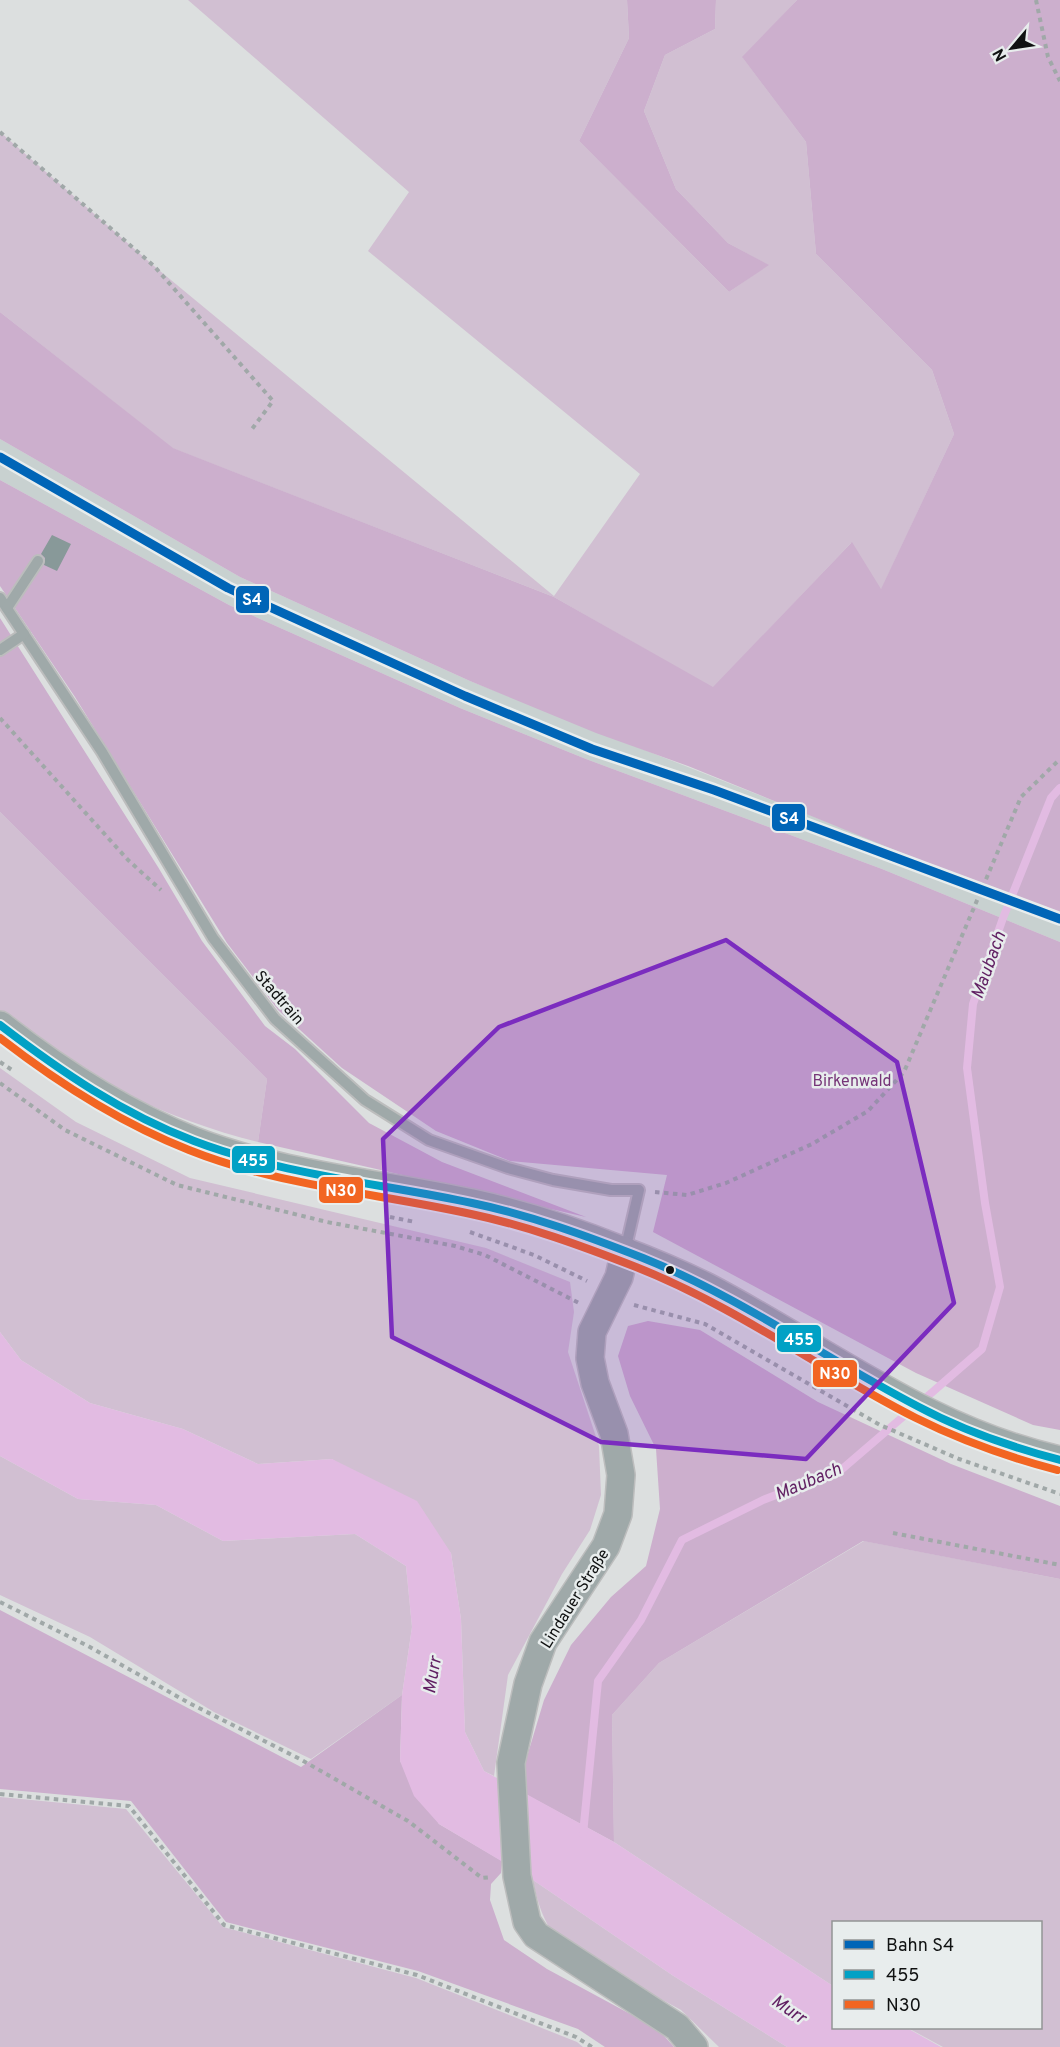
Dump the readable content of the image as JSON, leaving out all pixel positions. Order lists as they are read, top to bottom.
{
  "streets": {
    "street": ["Lindauer Straße"],
    "lane": ["Stadtrain"]
  },
  "water": ["Maubach", "Murr"],
  "parks": ["Birkenwald"],
  "lines": ["rail line S4", "transit line 455", "transit line N30"],
  "legend": ["Bahn S4", "455", "N30"],
  "north": "bottom left"
}
